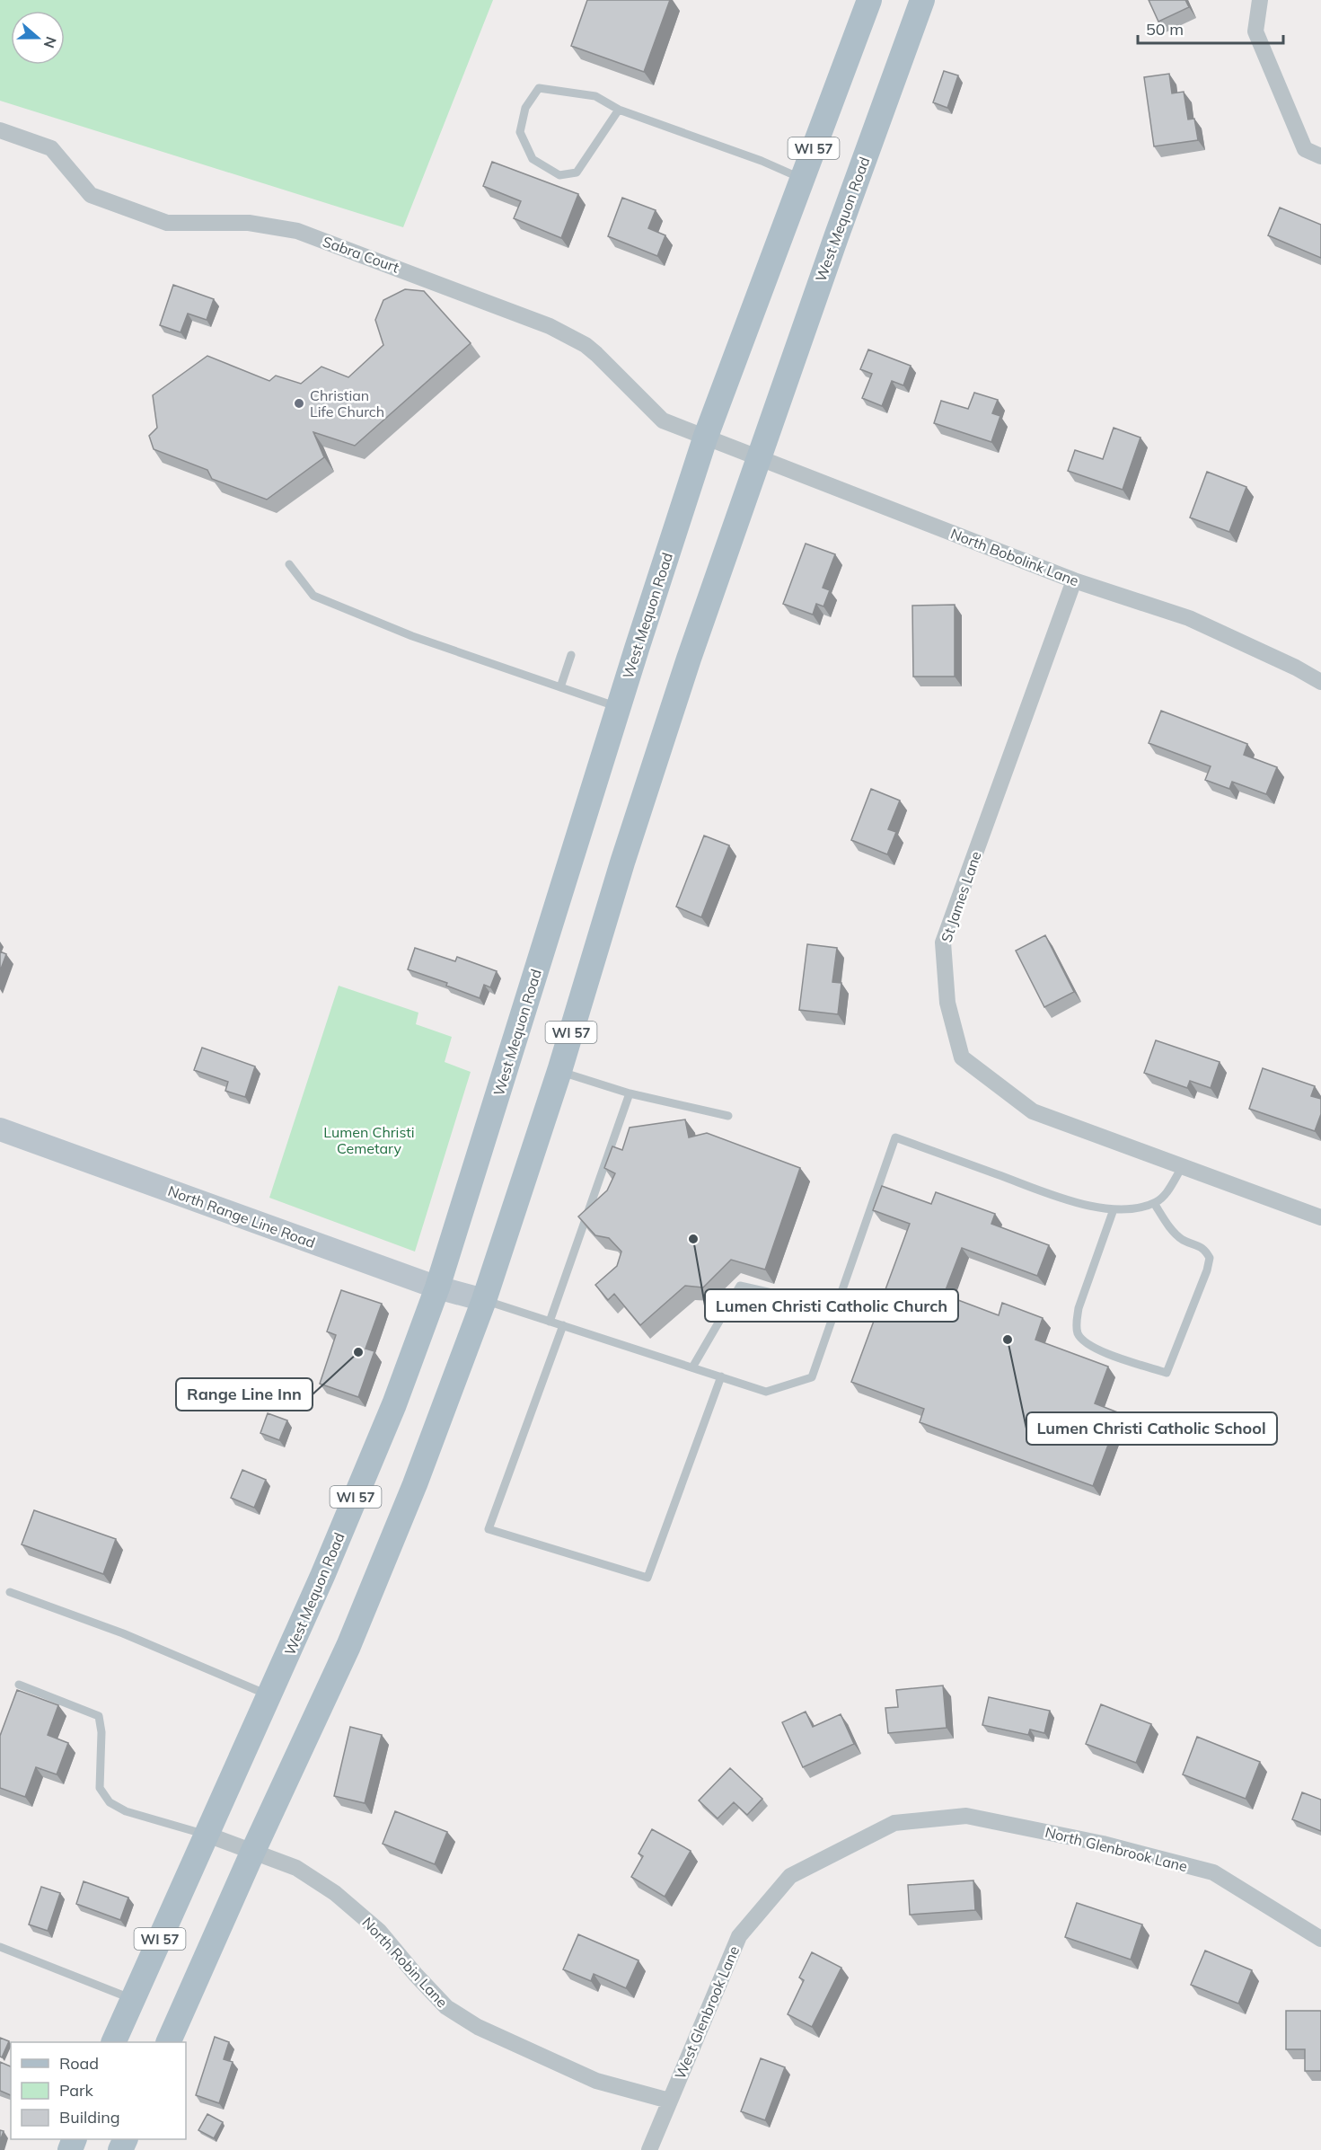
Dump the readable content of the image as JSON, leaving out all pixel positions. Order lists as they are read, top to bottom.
{
  "streets": {
    "main road": ["WI 57", "West Mequon Road"],
    "street": [
      "Sabra Court",
      "North Bobolink Lane",
      "St James Lane",
      "North Range Line Road",
      "North Glenbrook Lane",
      "North Robin Lane",
      "West Glenbrook Lane"
    ]
  },
  "crossings": [
    ["West Mequon Road", "Sabra Court"],
    ["West Mequon Road", "North Bobolink Lane"],
    ["West Mequon Road", "North Range Line Road"],
    ["West Mequon Road", "North Robin Lane"],
    ["Sabra Court", "North Bobolink Lane"],
    ["North Bobolink Lane", "St James Lane"],
    ["North Glenbrook Lane", "West Glenbrook Lane"],
    ["North Robin Lane", "West Glenbrook Lane"]
  ],
  "parks": ["Lumen Christi Cemetary"],
  "places": [
    "Christian Life Church",
    "Lumen Christi Catholic Church",
    "Lumen Christi Catholic School",
    "Range Line Inn"
  ],
  "legend": ["Road", "Park", "Building"],
  "scale_bar": "50 m",
  "north": "right"
}
